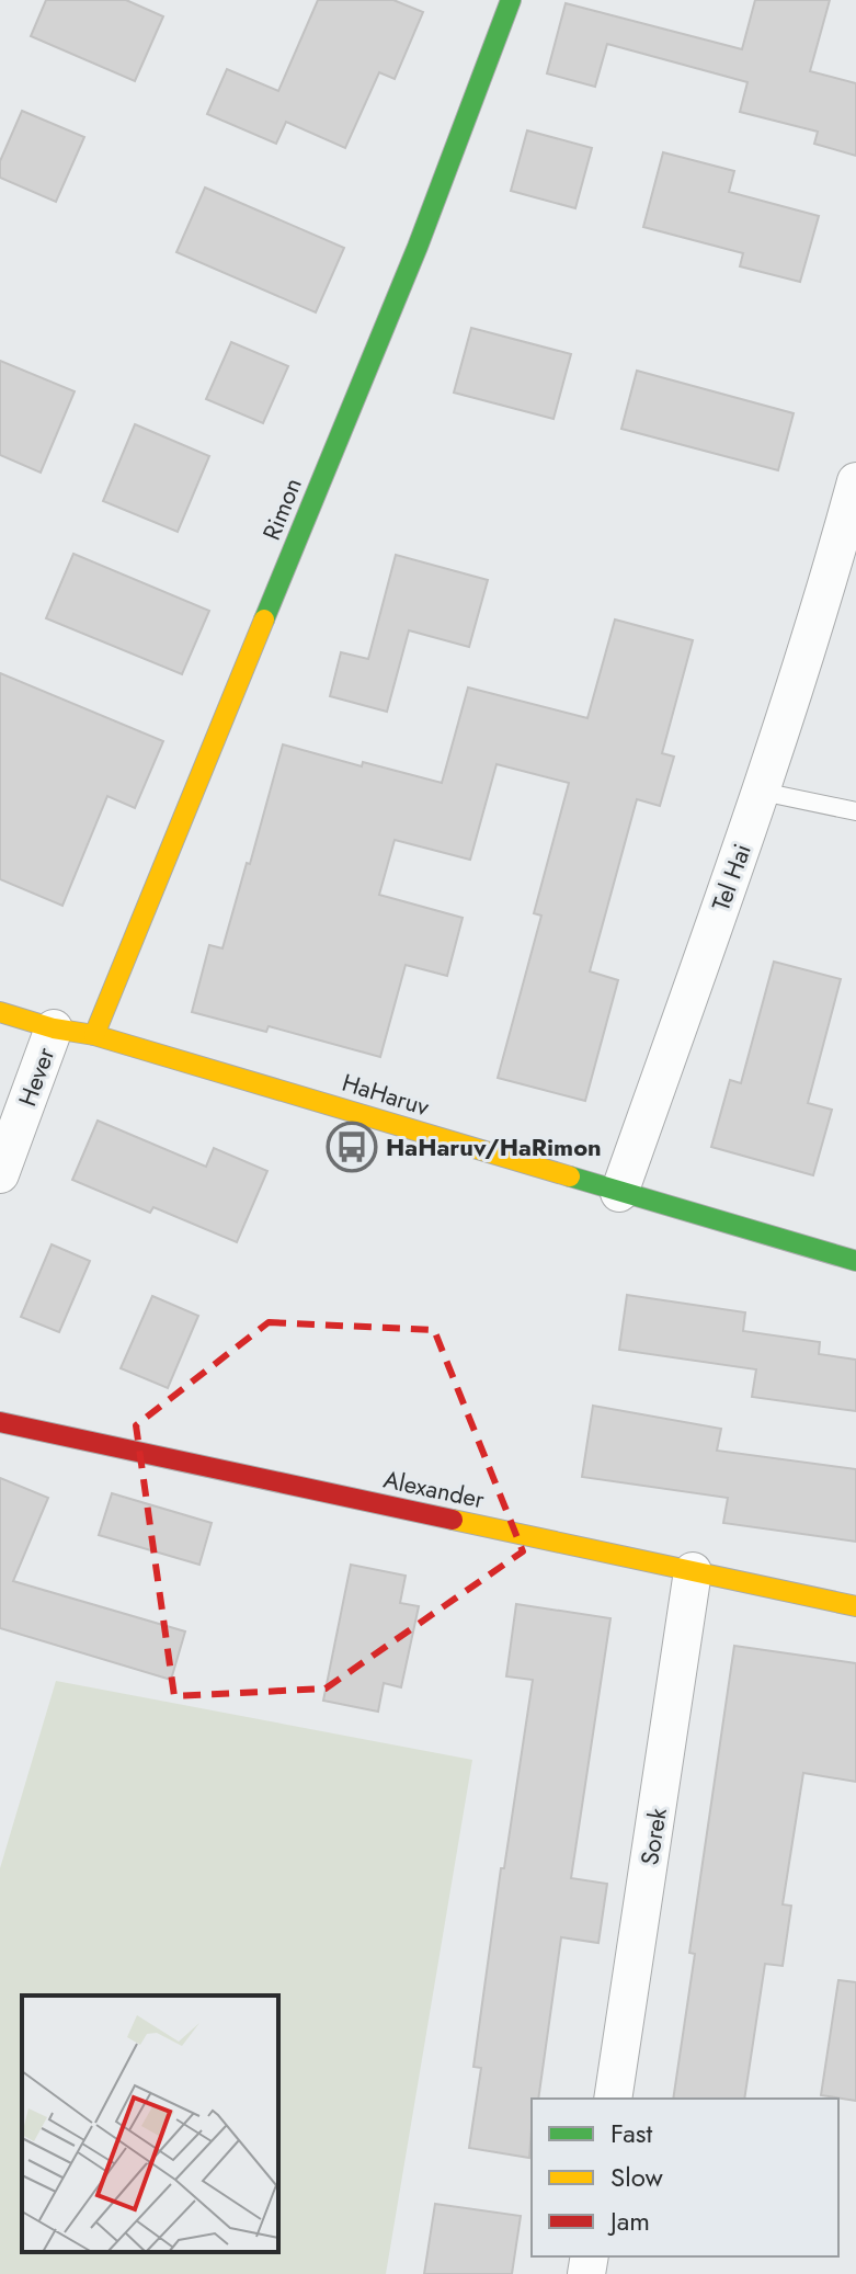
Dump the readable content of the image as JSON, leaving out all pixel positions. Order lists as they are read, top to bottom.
{
  "streets": {
    "street": [
      "Rimon",
      "Tel Hai",
      "Hever",
      "HaHaruv",
      "Alexander",
      "Sorek"
    ]
  },
  "crossings": [
    ["Rimon", "HaHaruv"],
    ["Tel Hai", "HaHaruv"],
    ["Hever", "HaHaruv"],
    ["Alexander", "Sorek"]
  ],
  "places": {
    "bus stop": ["HaHaruv/HaRimon"]
  },
  "legend": ["Fast", "Slow", "Jam"]
}
